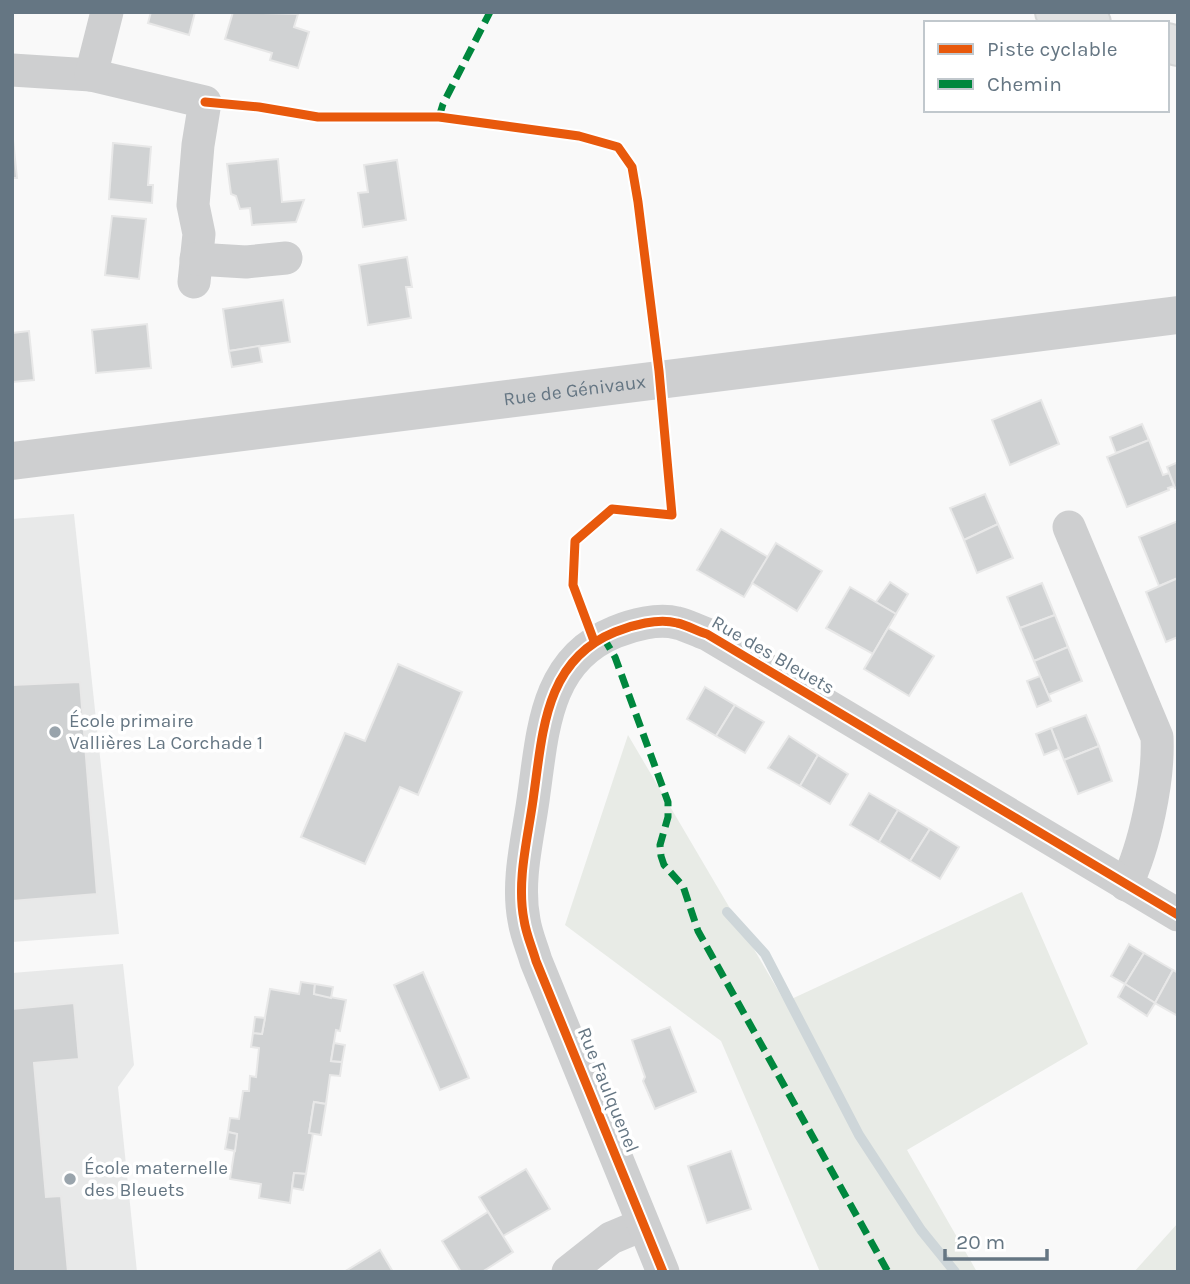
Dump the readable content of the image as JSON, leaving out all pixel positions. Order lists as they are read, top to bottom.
{
  "streets": {
    "street": ["Rue de Génivaux", "Rue des Bleuets", "Rue Faulquenel"]
  },
  "crossings": [
    ["Rue des Bleuets", "Rue Faulquenel"]
  ],
  "places": ["École primaire Vallières La Corchade 1", "École maternelle des Bleuets"],
  "legend": ["Piste cyclable", "Chemin"],
  "scale_bar": "20 m"
}
